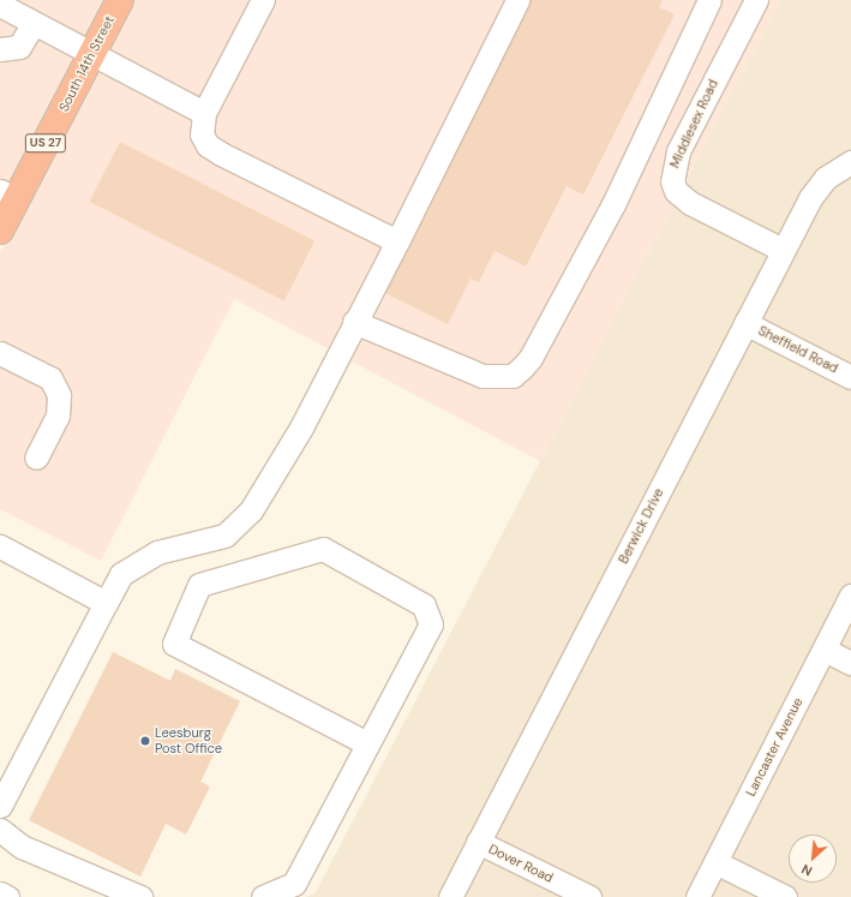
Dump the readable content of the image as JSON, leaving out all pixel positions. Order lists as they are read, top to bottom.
{
  "streets": {
    "highway": ["South 14th Street", "US 27"],
    "street": [
      "Middlesex Road",
      "Sheffield Road",
      "Berwick Drive",
      "Lancaster Avenue",
      "Dover Road"
    ]
  },
  "crossings": [
    ["Middlesex Road", "Berwick Drive"],
    ["Sheffield Road", "Berwick Drive"],
    ["Berwick Drive", "Dover Road"]
  ],
  "places": ["Leesburg Post Office"],
  "north": "bottom left"
}
